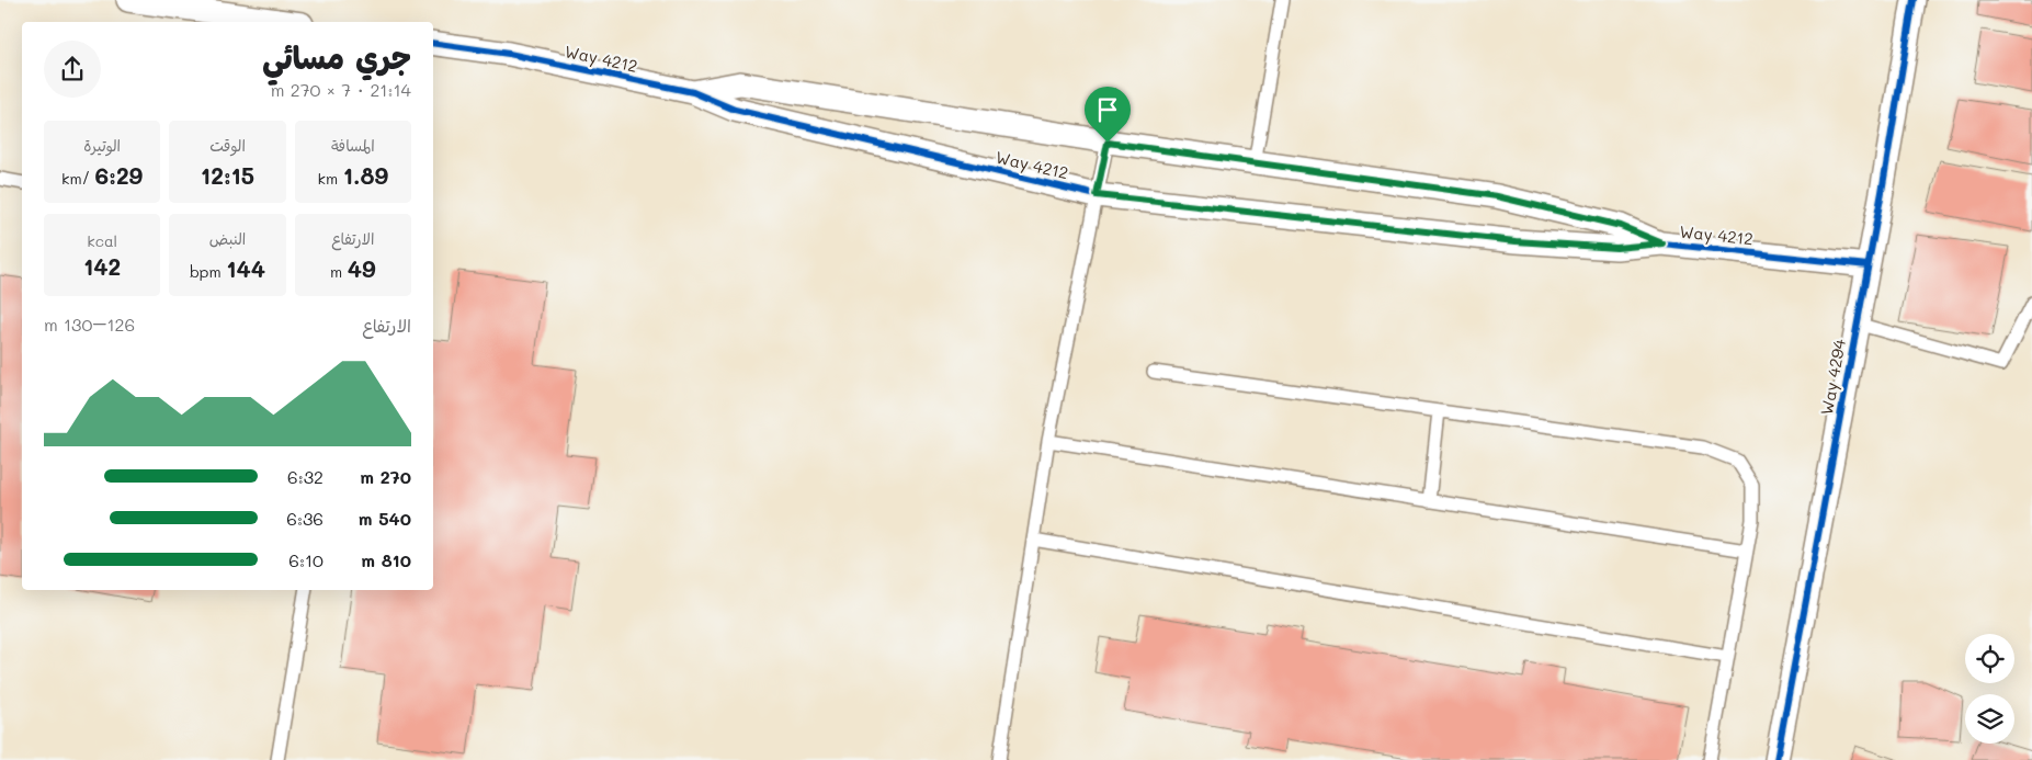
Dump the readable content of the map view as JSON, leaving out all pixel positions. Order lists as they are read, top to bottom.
{
  "streets": {
    "street": ["Way 4212", "Way 4294"]
  },
  "crossings": [
    ["Way 4212", "Way 4294"]
  ],
  "page": {
    "heading": ["جري مسائي", "21:14 · 7 × 270 m"],
    "stats": [
      ["المسافة", "1.89 km"],
      ["الوقت", "12:15"],
      ["الوتيرة", "6:29 /km"],
      ["الارتفاع", "49 m"],
      ["النبض", "144 bpm"],
      ["kcal", "142"]
    ],
    "chart": ["الارتفاع", "126–130 m"],
    "list": [
      {
        "name": "270 m",
        "note": "6:32"
      },
      {
        "name": "540 m",
        "note": "6:36"
      },
      {
        "name": "810 m",
        "note": "6:10"
      }
    ]
  }
}
